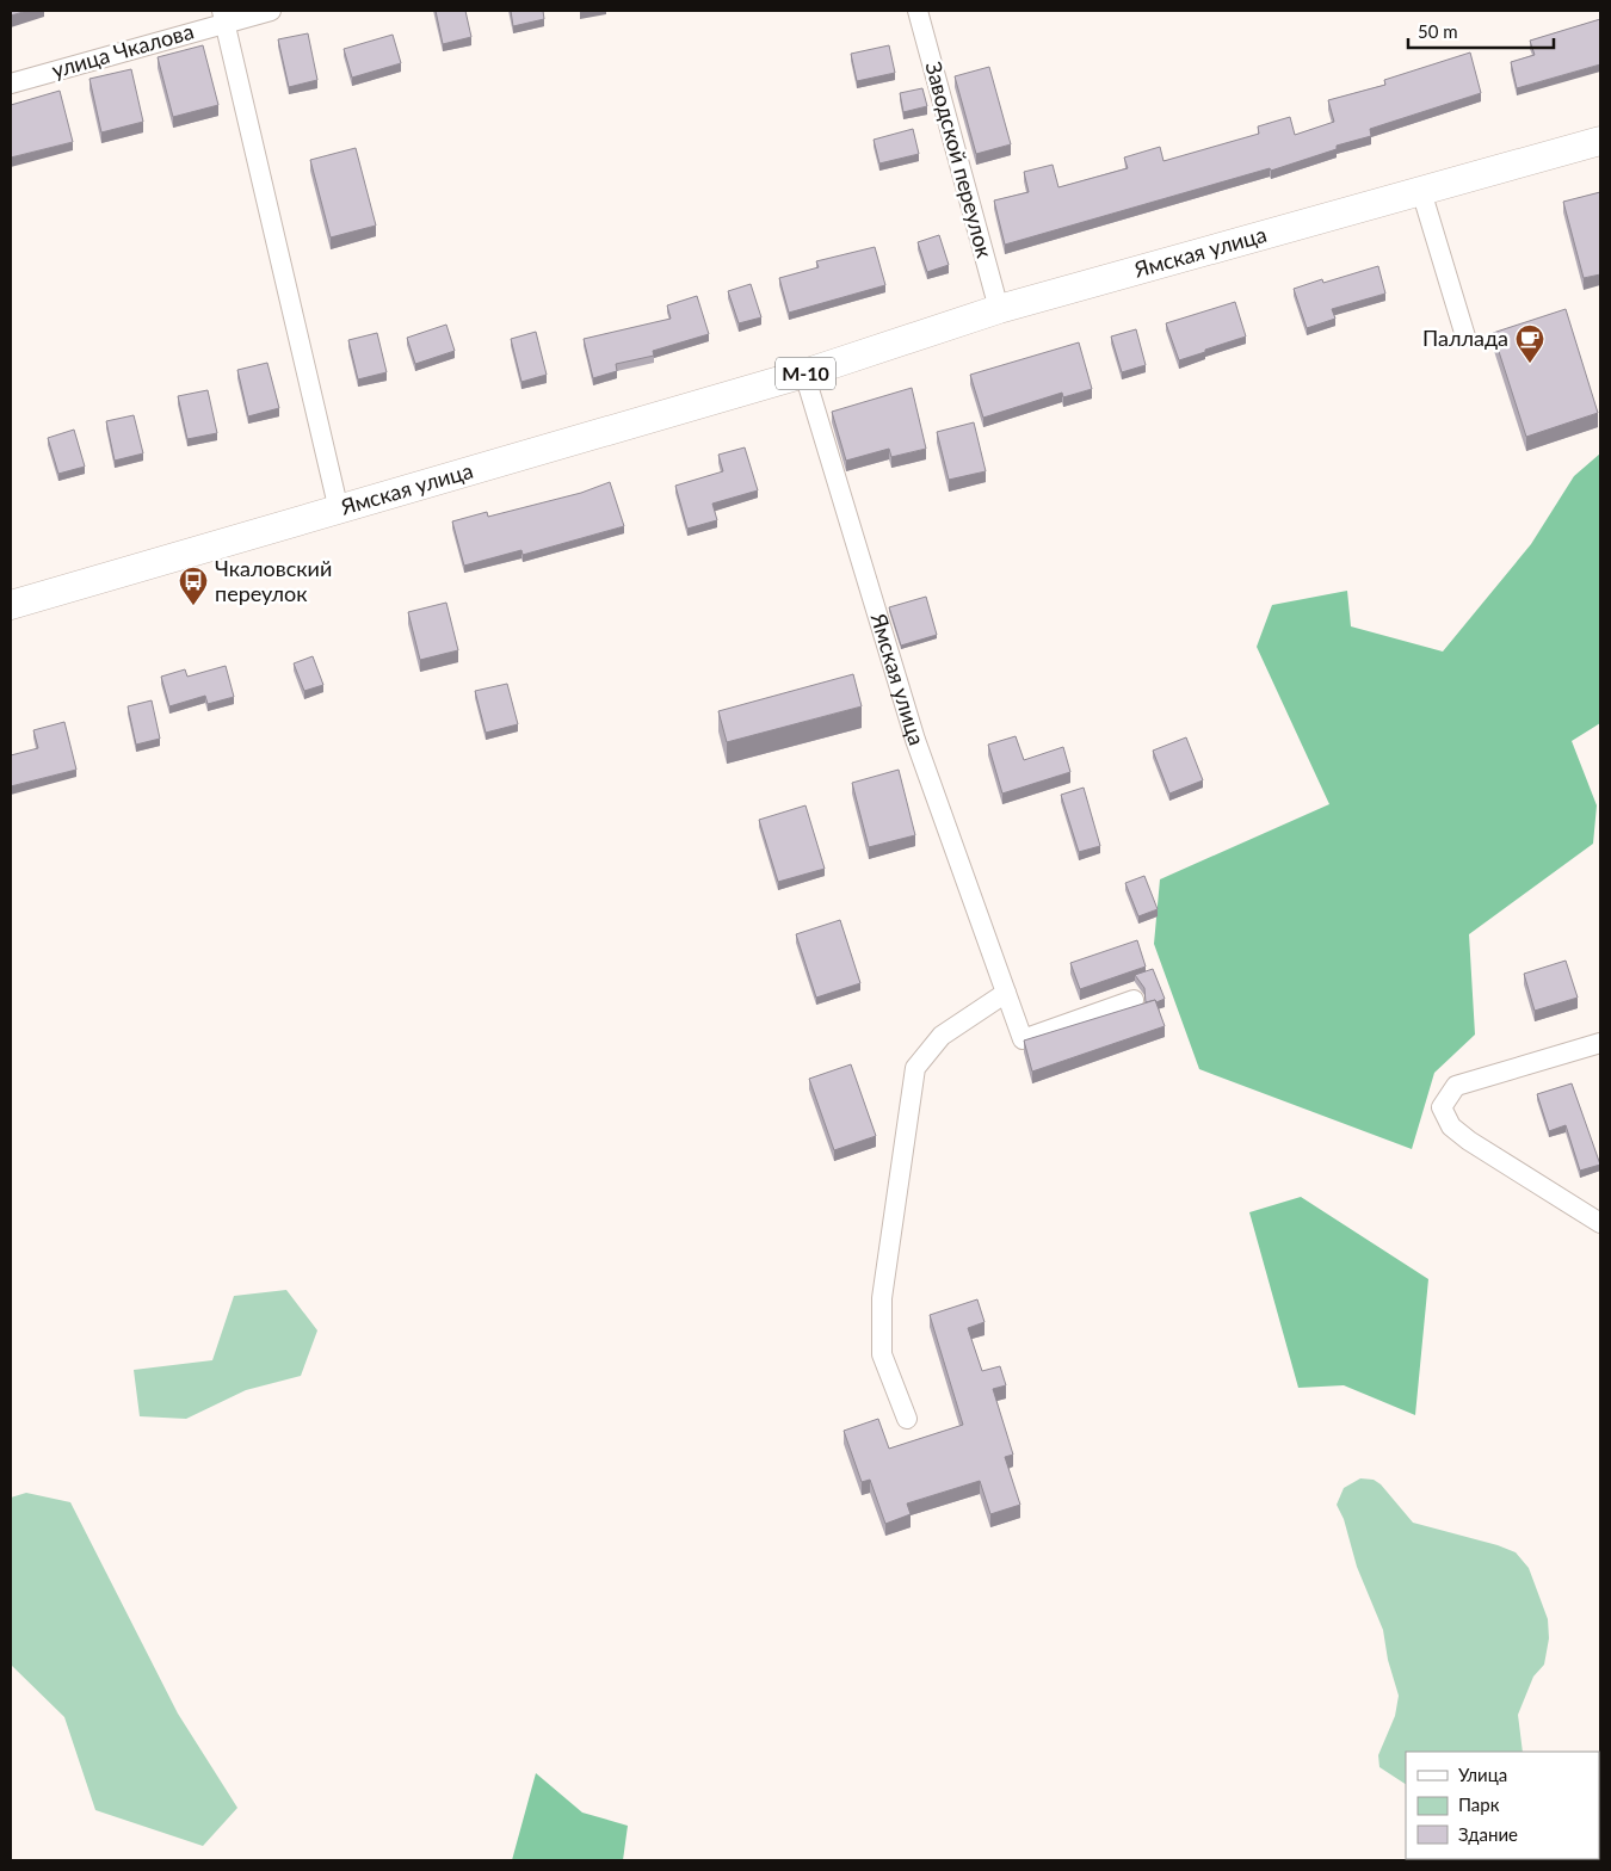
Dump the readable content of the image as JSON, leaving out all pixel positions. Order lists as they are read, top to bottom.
{
  "streets": {
    "highway": ["Ямская улица", "М-10"],
    "street": ["улица Чкалова", "Заводской переулок"]
  },
  "crossings": [
    ["Заводской переулок", "Ямская улица"]
  ],
  "places": {
    "cafe": ["Паллада"],
    "bus stop": ["Чкаловский переулок"]
  },
  "legend": ["Улица", "Парк", "Здание"],
  "scale_bar": "50 m"
}
